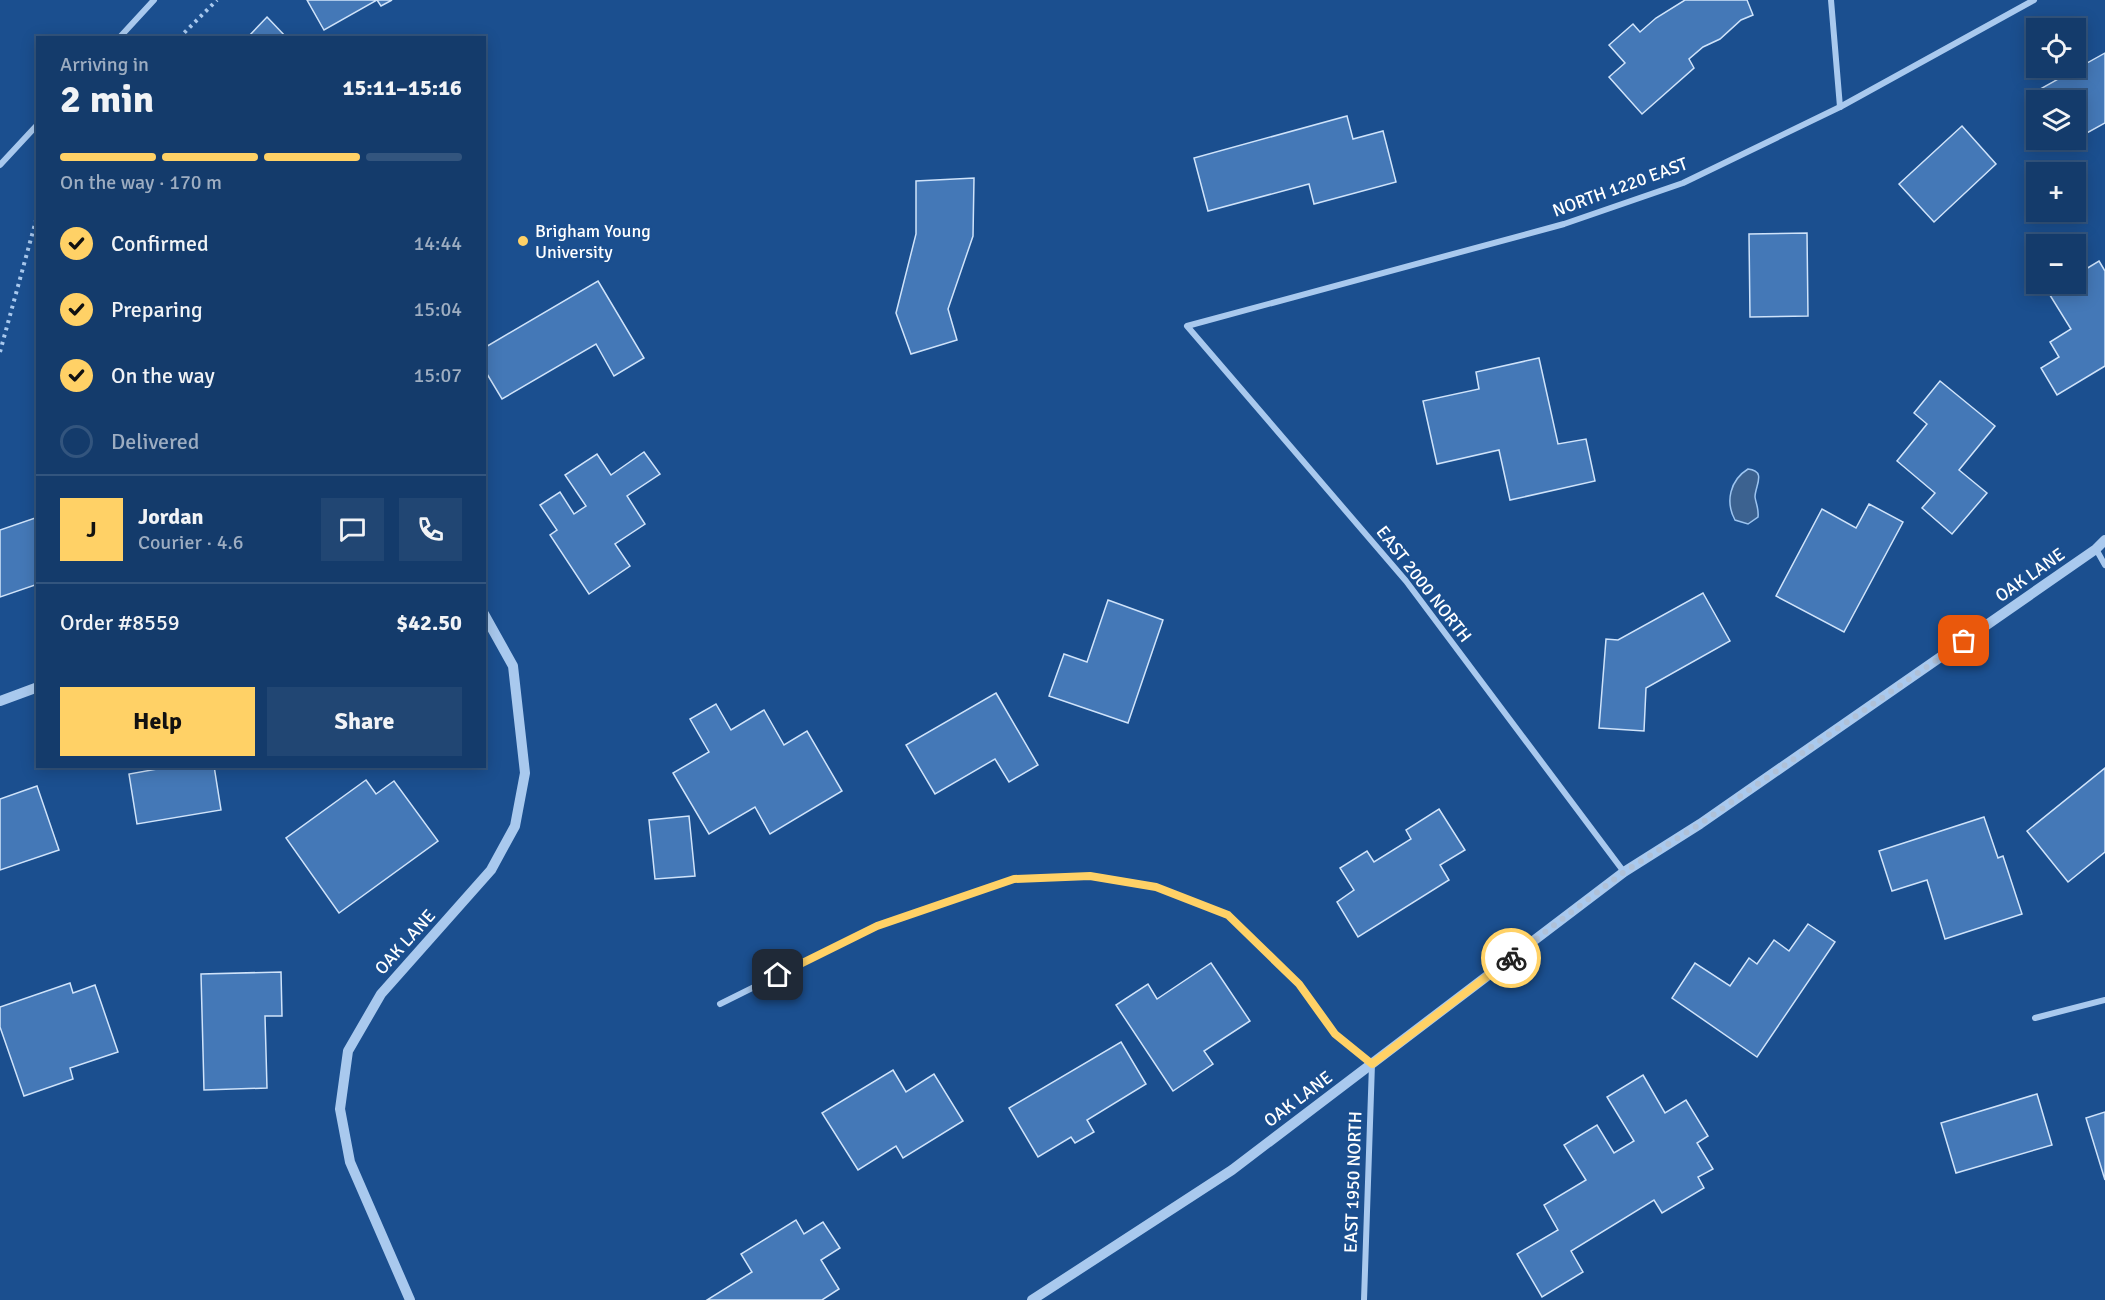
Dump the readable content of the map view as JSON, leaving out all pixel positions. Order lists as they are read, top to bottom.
{
  "streets": {
    "street": [
      "NORTH 1220 EAST",
      "OAK LANE",
      "EAST 2000 NORTH",
      "EAST 1950 NORTH"
    ]
  },
  "crossings": [
    ["NORTH 1220 EAST", "EAST 2000 NORTH"],
    ["OAK LANE", "EAST 2000 NORTH"],
    ["OAK LANE", "EAST 1950 NORTH"]
  ],
  "places": ["Brigham Young University"],
  "page": {
    "map_buttons": ["+", "−"],
    "heading": ["2 min", "Arriving in", "15:11–15:16"],
    "panel": [
      "Jordan",
      "Courier · 4.6",
      "Order #8559",
      "$42.50"
    ],
    "bar": "On the way · 170 m",
    "list": [
      ["Confirmed", "14:44"],
      ["Preparing", "15:04"],
      ["On the way", "15:07"],
      "Delivered"
    ],
    "round": "J",
    "buttons": ["Help", "Share"]
  }
}
